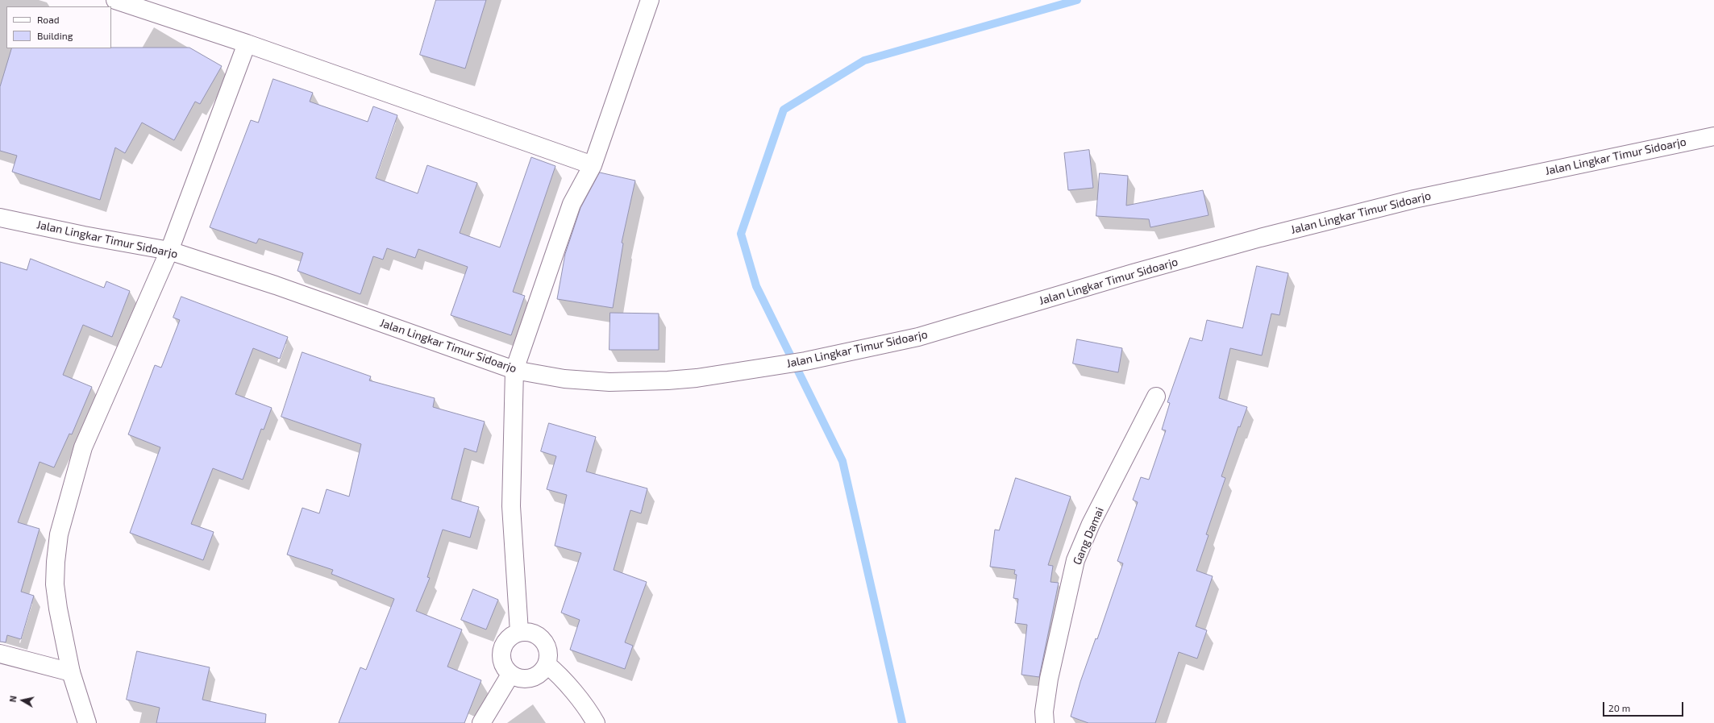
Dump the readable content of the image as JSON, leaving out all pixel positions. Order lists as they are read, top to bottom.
{
  "streets": {
    "street": ["Jalan Lingkar Timur Sidoarjo", "Gang Damai"]
  },
  "legend": ["Road", "Building"],
  "scale_bar": "20 m",
  "north": "left"
}
